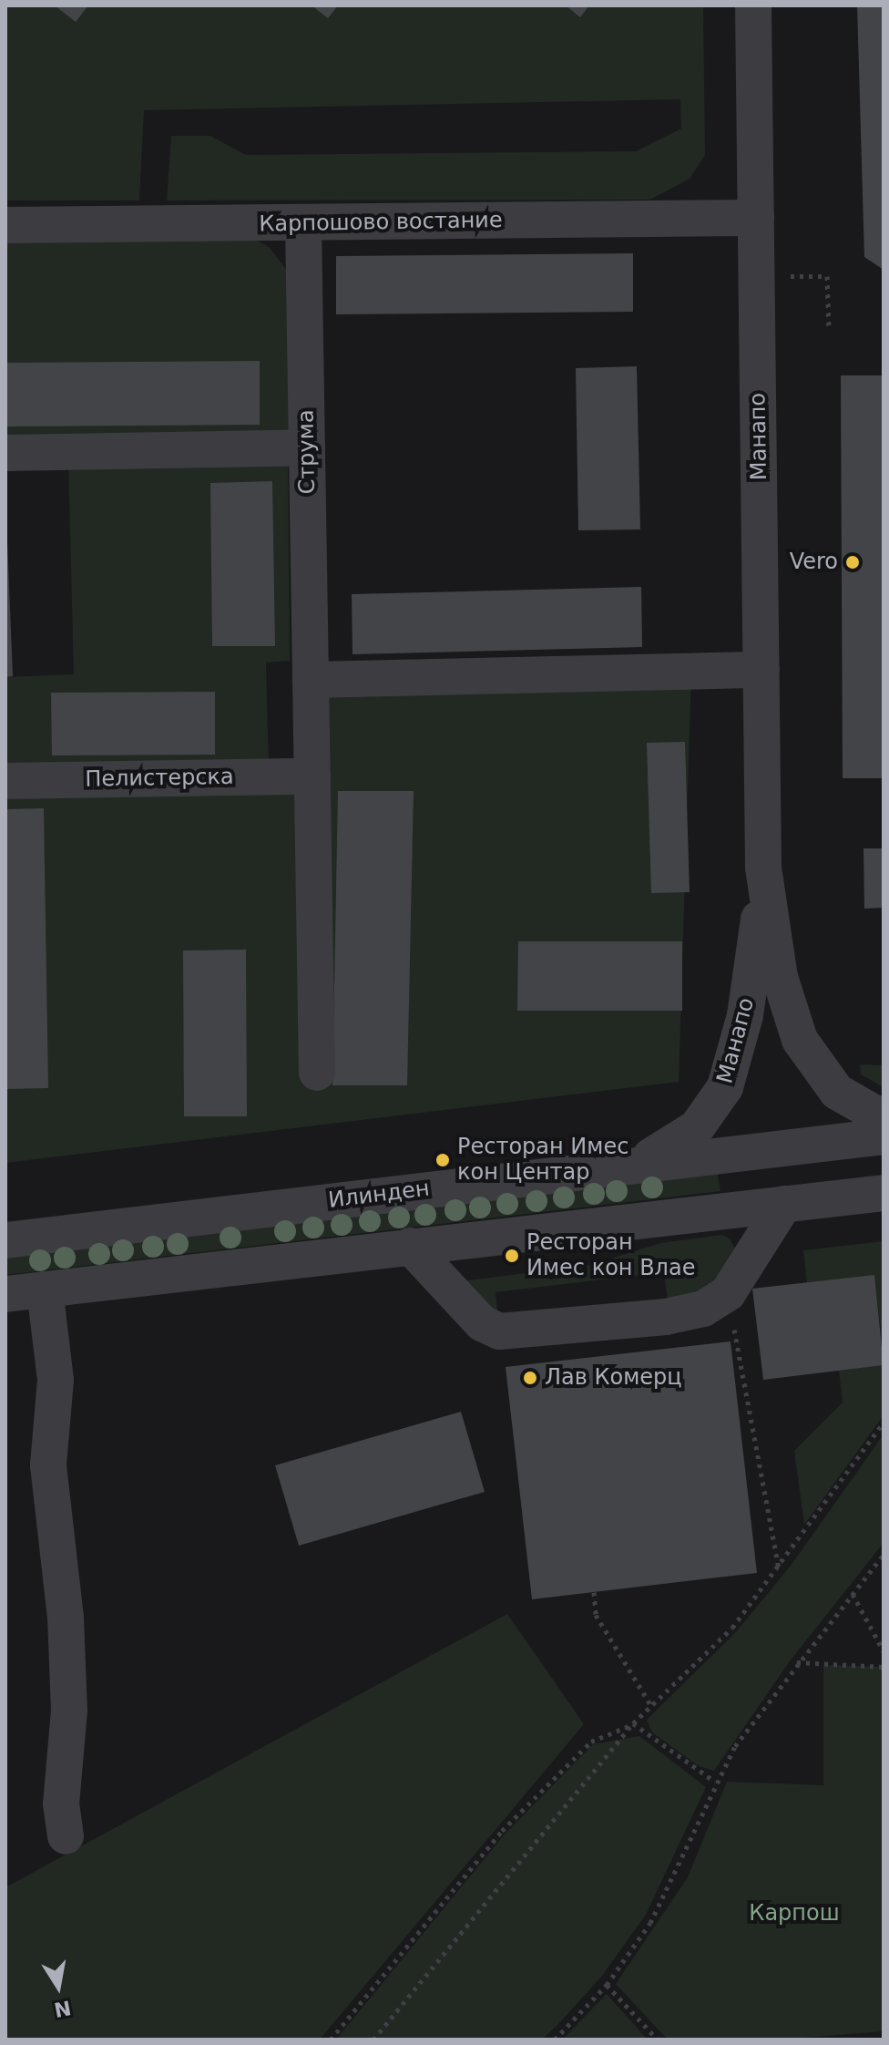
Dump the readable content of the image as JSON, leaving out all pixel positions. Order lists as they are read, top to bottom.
{
  "streets": {
    "street": [
      "Карпошово востание",
      "Манапо",
      "Струма",
      "Пелистерска",
      "Илинден"
    ]
  },
  "crossings": [
    ["Карпошово востание", "Манапо"],
    ["Карпошово востание", "Струма"],
    ["Манапо", "Илинден"],
    ["Струма", "Пелистерска"]
  ],
  "parks": ["Карпош"],
  "places": [
    "Vero",
    "Ресторан Имес кон Центар",
    "Ресторан Имес кон Влае",
    "Лав Комерц"
  ],
  "north": "bottom"
}
